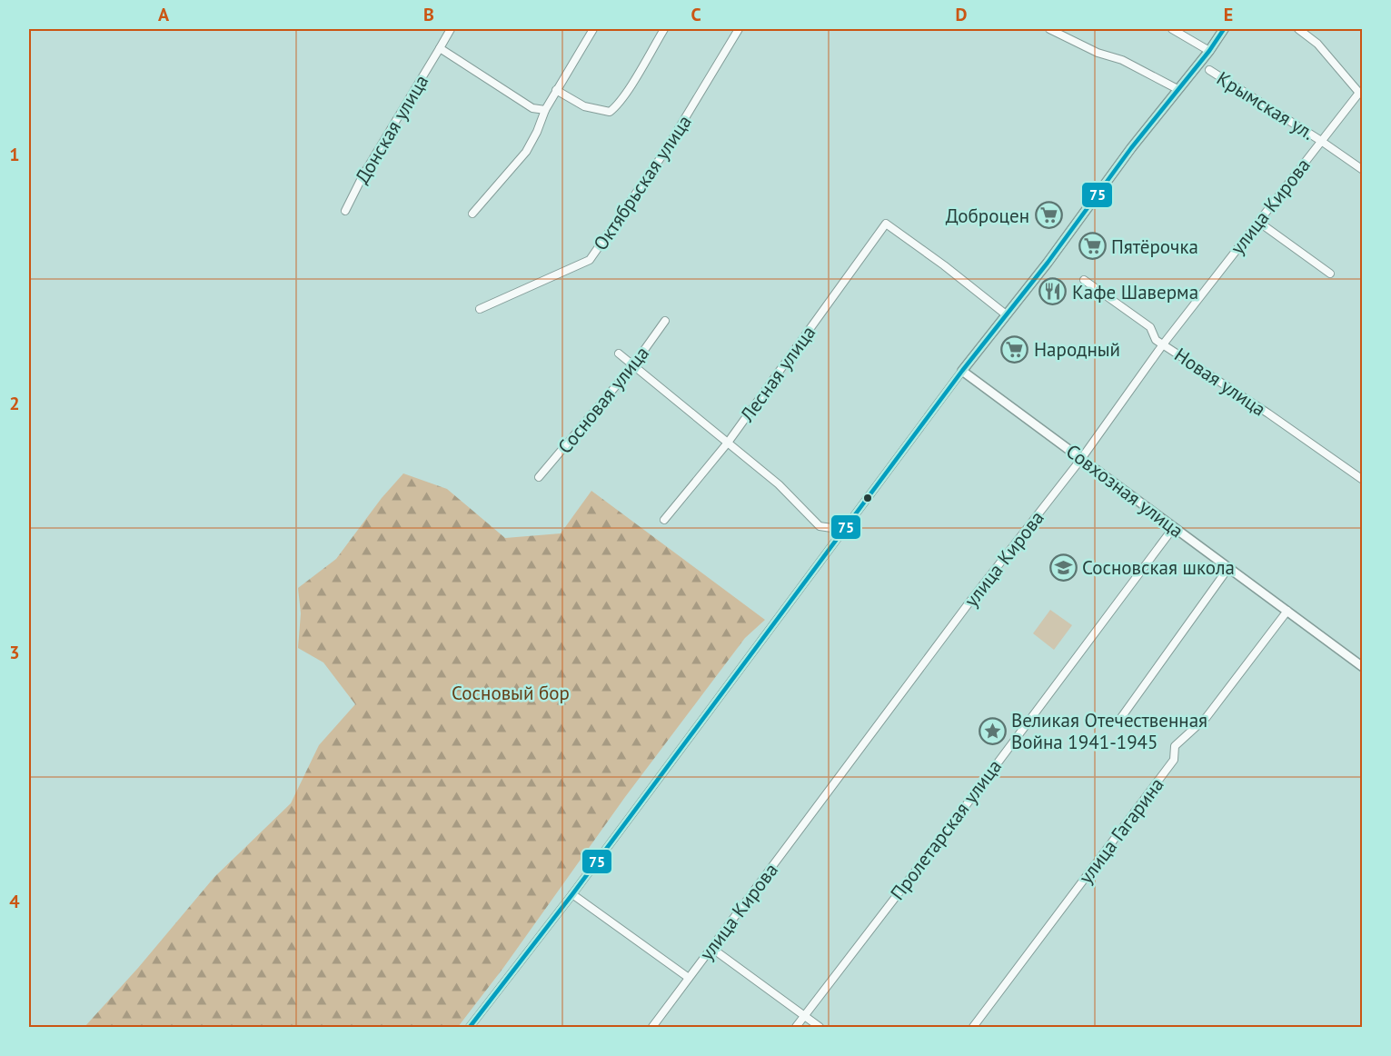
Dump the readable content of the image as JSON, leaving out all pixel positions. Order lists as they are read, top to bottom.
{
  "streets": {
    "main road": ["Совхозная улица"],
    "street": [
      "Крымская ул.",
      "Донская улица",
      "Октябрьская улица",
      "улица Кирова",
      "Лесная улица",
      "Новая улица",
      "Сосновая улица",
      "Пролетарская улица",
      "улица Гагарина"
    ]
  },
  "crossings": [
    ["Крымская ул.", "улица Кирова"],
    ["улица Кирова", "Новая улица"],
    ["улица Кирова", "Совхозная улица"],
    ["Совхозная улица", "Пролетарская улица"],
    ["Совхозная улица", "улица Гагарина"]
  ],
  "parks": ["Сосновый бор"],
  "places": {
    "supermarket": ["Доброцен", "Пятёрочка", "Народный"],
    "restaurant": ["Кафе Шаверма"],
    "school or university": ["Сосновская школа"],
    "place": ["Великая Отечественная Война 1941-1945"]
  },
  "lines": ["transit line 75"],
  "grid": {
    "columns": [
      "A",
      "B",
      "C",
      "D",
      "E"
    ],
    "rows": [
      "1",
      "2",
      "3",
      "4"
    ]
  }
}
